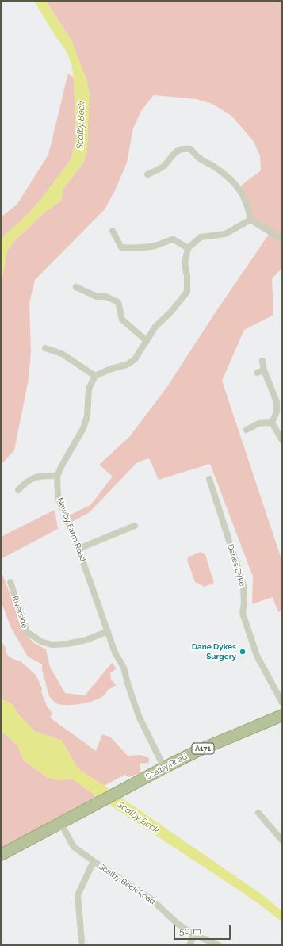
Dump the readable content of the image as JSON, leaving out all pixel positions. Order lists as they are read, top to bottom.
{
  "streets": {
    "highway": ["A171", "Scalby Road"],
    "street": [
      "Newby Farm Road",
      "Danes Dyke",
      "Riverside",
      "Scalby Beck Road"
    ]
  },
  "crossings": [
    ["Newby Farm Road", "Riverside"],
    ["Newby Farm Road", "Scalby Road"],
    ["A171", "Scalby Road"],
    ["A171", "Scalby Beck Road"],
    ["Scalby Road", "Scalby Beck Road"]
  ],
  "water": ["Scalby Beck"],
  "places": ["Dane Dykes Surgery"],
  "scale_bar": "50 m"
}
